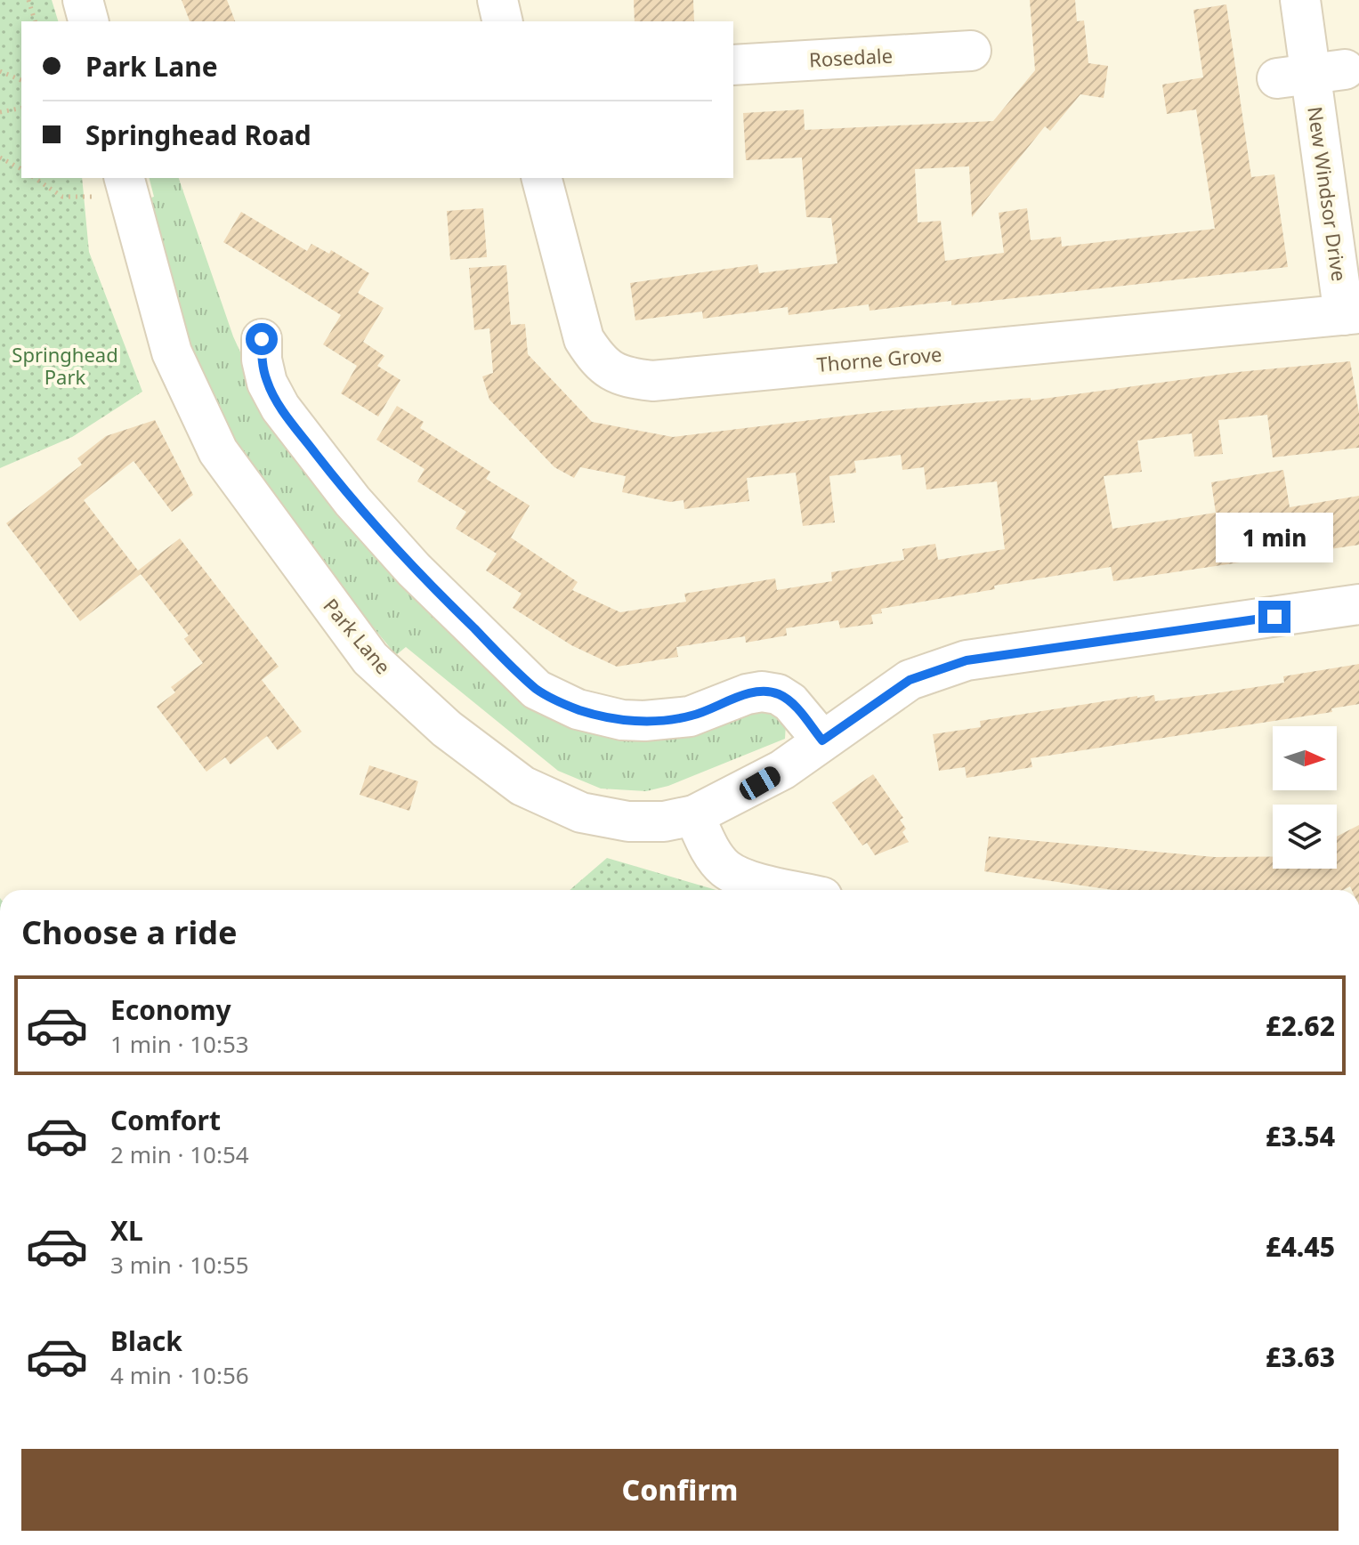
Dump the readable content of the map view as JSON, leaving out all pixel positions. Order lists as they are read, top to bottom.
{
  "streets": {
    "street": [
      "Rosedale",
      "New Windsor Drive",
      "Thorne Grove",
      "Park Lane"
    ]
  },
  "crossings": [
    ["New Windsor Drive", "Thorne Grove"]
  ],
  "parks": ["Springhead Park"],
  "north": "right",
  "page": {
    "banner": ["Park Lane", "Springhead Road"],
    "bubble": "1 min",
    "heading": "Choose a ride",
    "list": [
      {
        "name": "Economy",
        "note": "1 min · 10:53",
        "value": "£2.62"
      },
      {
        "name": "Comfort",
        "note": "2 min · 10:54",
        "value": "£3.54"
      },
      {
        "name": "XL",
        "note": "3 min · 10:55",
        "value": "£4.45"
      },
      {
        "name": "Black",
        "note": "4 min · 10:56",
        "value": "£3.63"
      }
    ],
    "buttons": "Confirm"
  }
}
